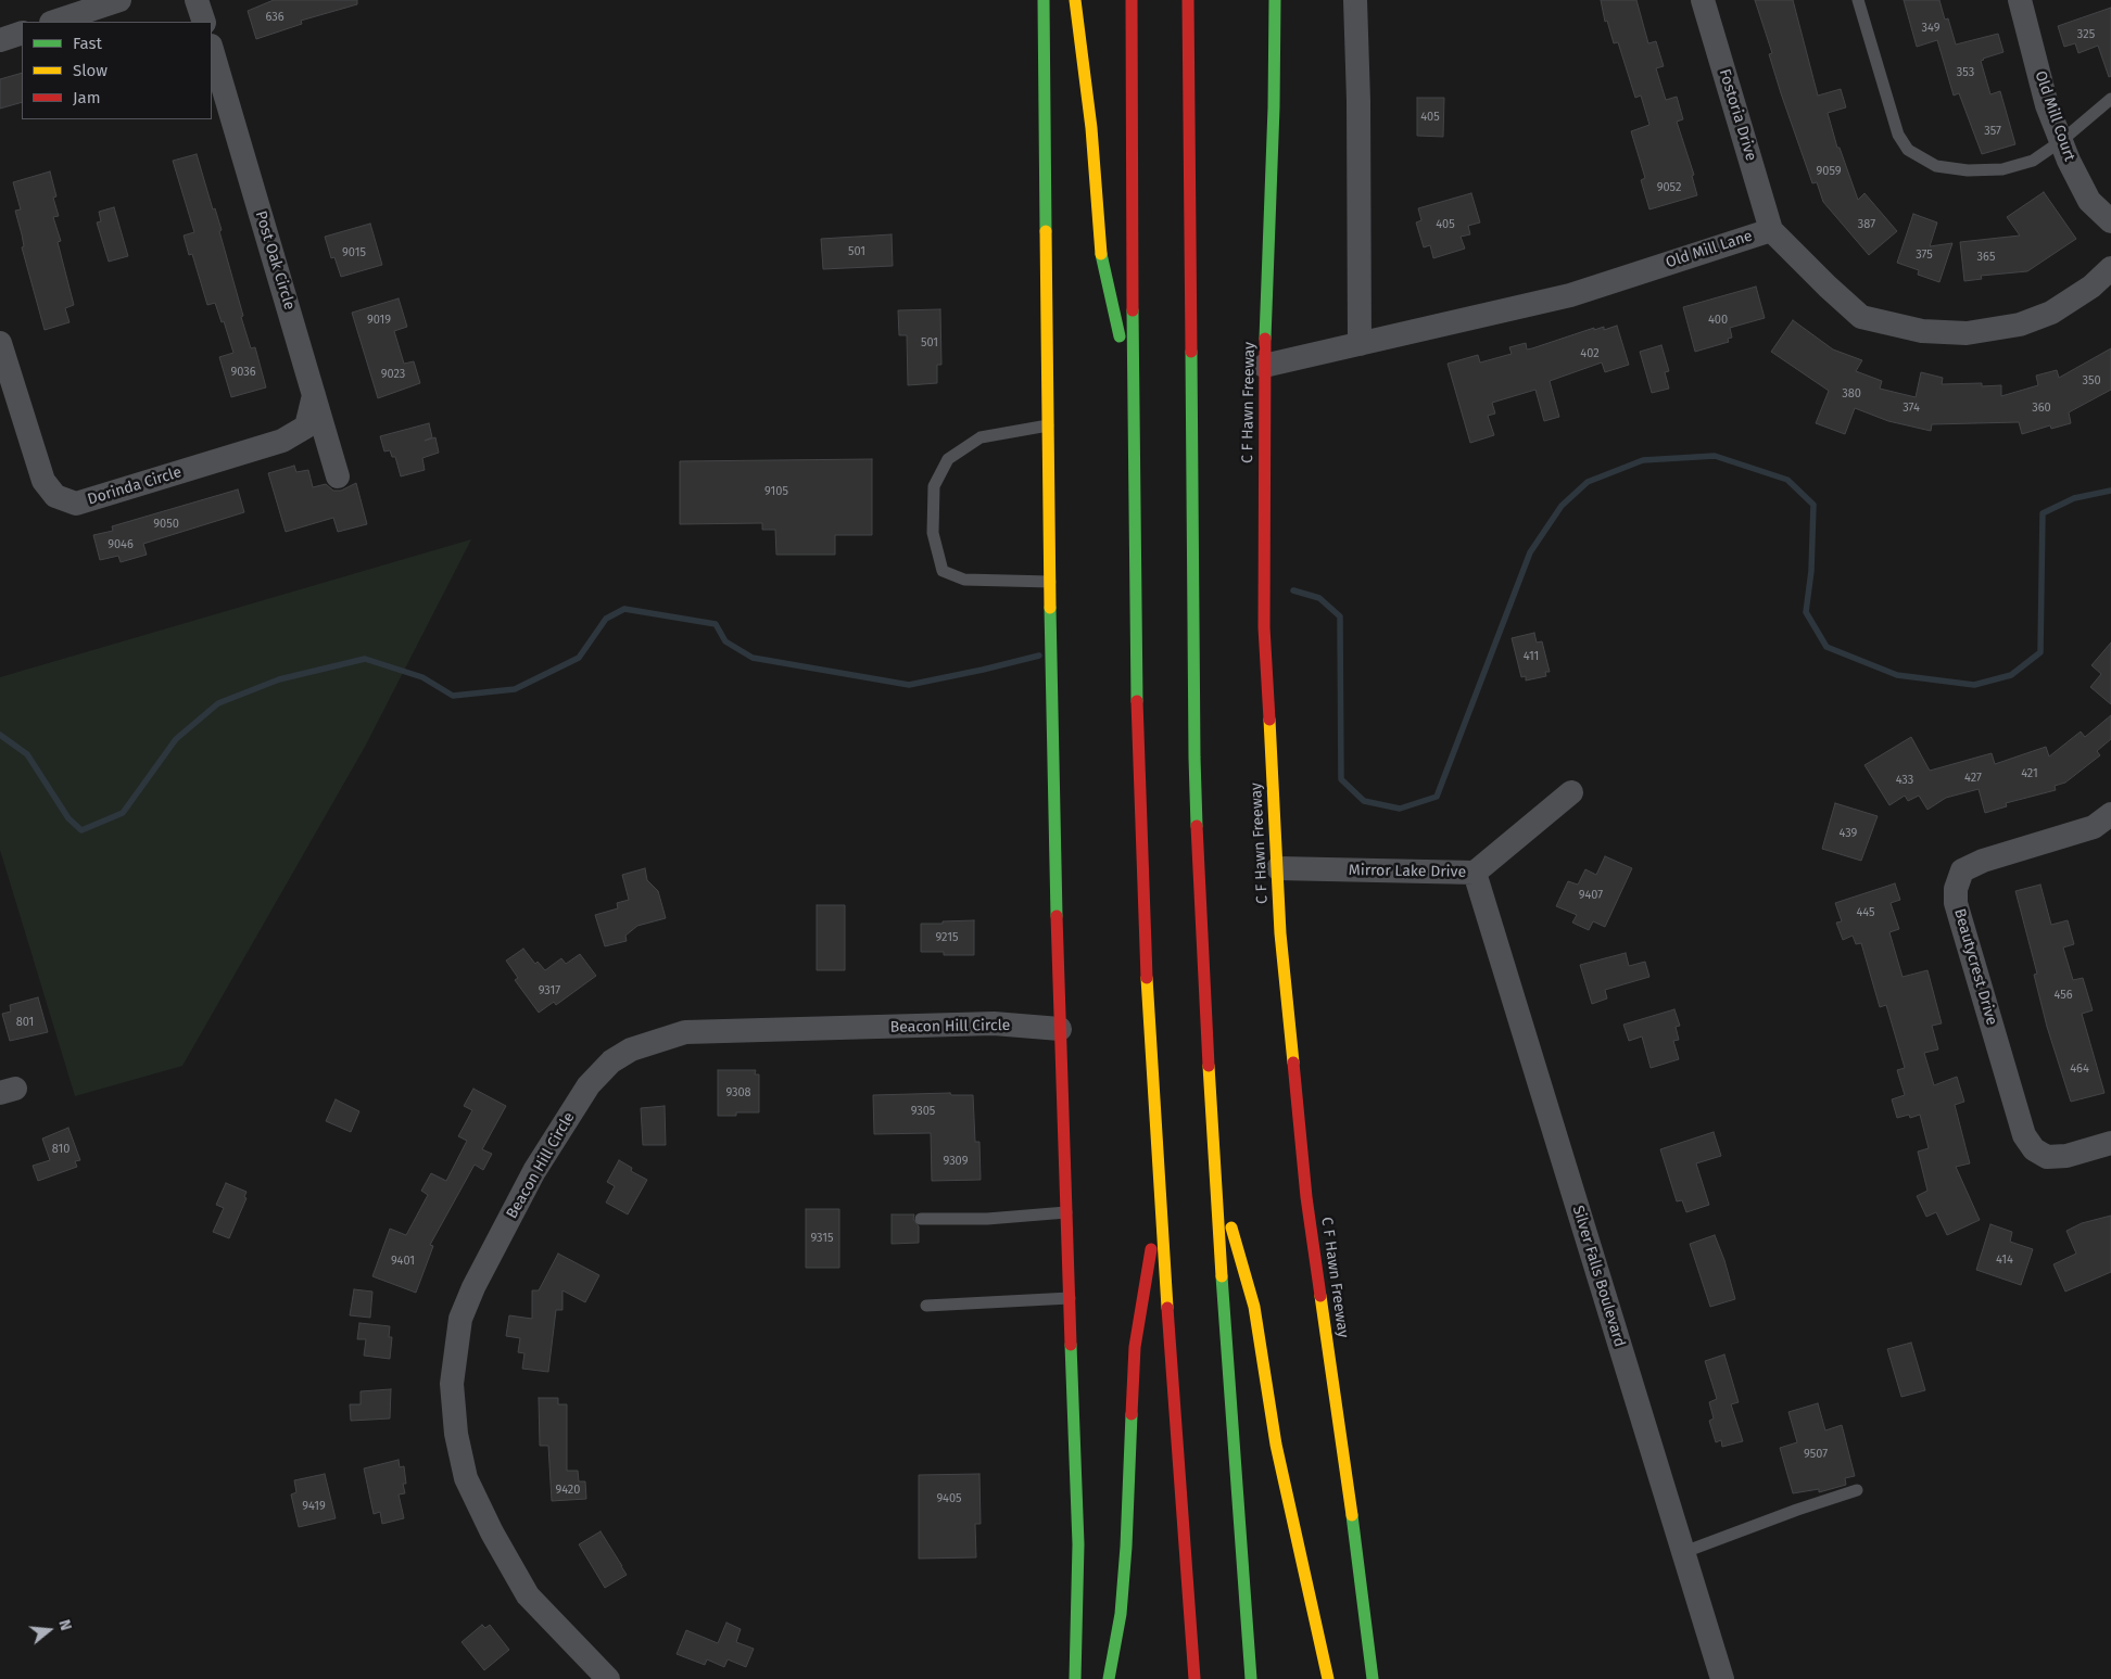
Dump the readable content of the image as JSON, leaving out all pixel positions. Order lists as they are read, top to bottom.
{
  "streets": {
    "main road": ["C F Hawn Freeway"],
    "street": [
      "Fostoria Drive",
      "Old Mill Court",
      "Old Mill Lane",
      "Post Oak Circle",
      "Dorinda Circle",
      "Mirror Lake Drive",
      "Beautycrest Drive",
      "Beacon Hill Circle",
      "Silver Falls Boulevard"
    ]
  },
  "crossings": [
    ["Fostoria Drive", "Old Mill Lane"],
    ["Old Mill Lane", "C F Hawn Freeway"],
    ["Post Oak Circle", "Dorinda Circle"],
    ["C F Hawn Freeway", "Mirror Lake Drive"],
    ["Mirror Lake Drive", "Silver Falls Boulevard"]
  ],
  "house_numbers": [
    "636",
    "349",
    "325",
    "353",
    "405",
    "357",
    "9059",
    "9052",
    "405",
    "387",
    "501",
    "9015",
    "375",
    "365",
    "9019",
    "400",
    "501",
    "402",
    "9036",
    "9023",
    "350",
    "380",
    "374",
    "360",
    "9105",
    "9050",
    "9046",
    "411",
    "421",
    "427",
    "433",
    "439",
    "9407",
    "445",
    "9215",
    "9317",
    "456",
    "801",
    "464",
    "9308",
    "9305",
    "810",
    "9309",
    "9315",
    "414",
    "9401",
    "9507",
    "9420",
    "9405",
    "9419"
  ],
  "legend": ["Fast", "Slow", "Jam"],
  "north": "right"
}
